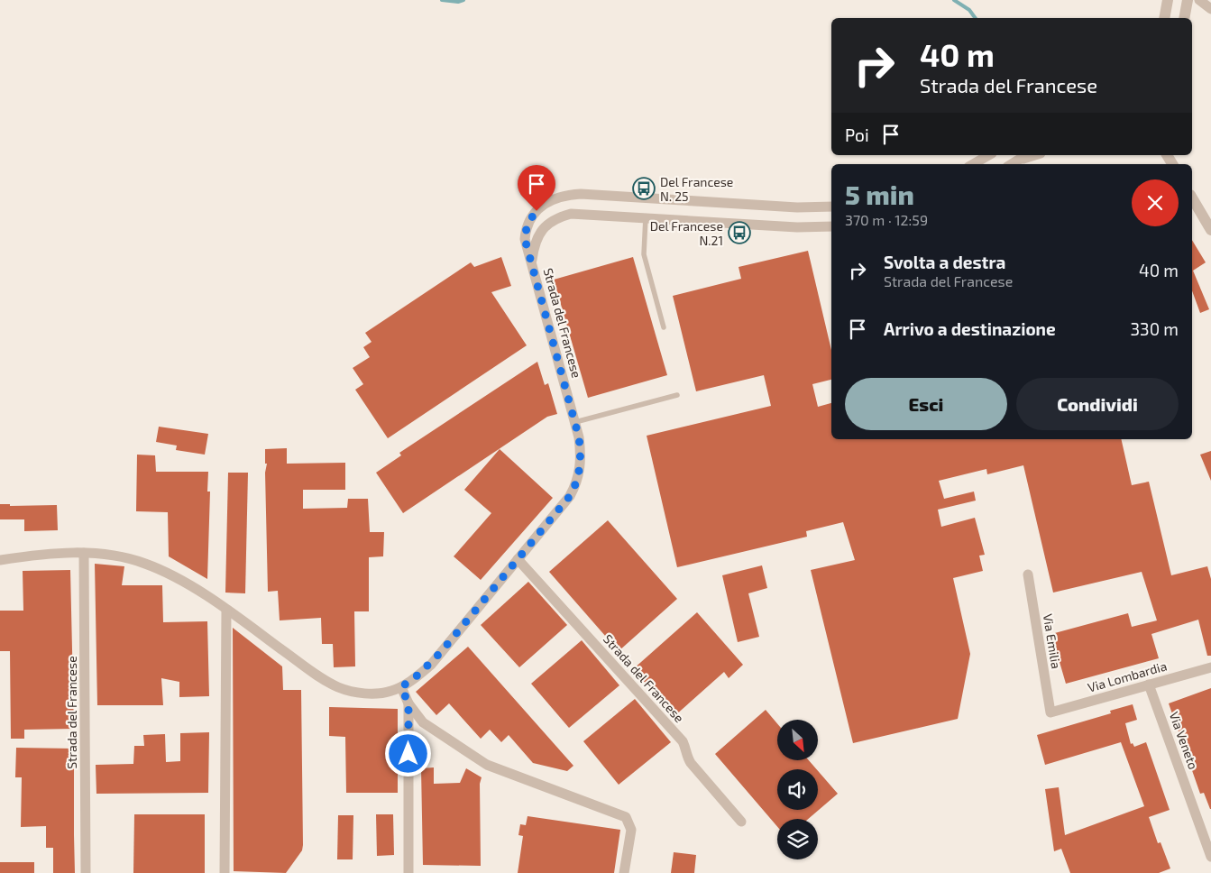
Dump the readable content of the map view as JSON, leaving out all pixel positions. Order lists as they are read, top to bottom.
{
  "streets": {
    "street": [
      "Strada del Francese",
      "Via Emilia",
      "Via Lombardia",
      "Via Veneto"
    ]
  },
  "crossings": [
    ["Via Emilia", "Via Lombardia"],
    ["Via Lombardia", "Via Veneto"]
  ],
  "places": {
    "bus stop": ["Del Francese N. 25", "Del Francese N.21"]
  },
  "north": "bottom right",
  "page": {
    "turn": ["40 m", "Strada del Francese"],
    "then": "Poi",
    "heading": ["5 min", "370 m · 12:59"],
    "list": [
      {
        "name": "Svolta a destra",
        "note": "Strada del Francese",
        "value": "40 m"
      },
      {
        "name": "Arrivo a destinazione",
        "value": "330 m"
      }
    ],
    "buttons": ["Esci", "Condividi"]
  }
}
